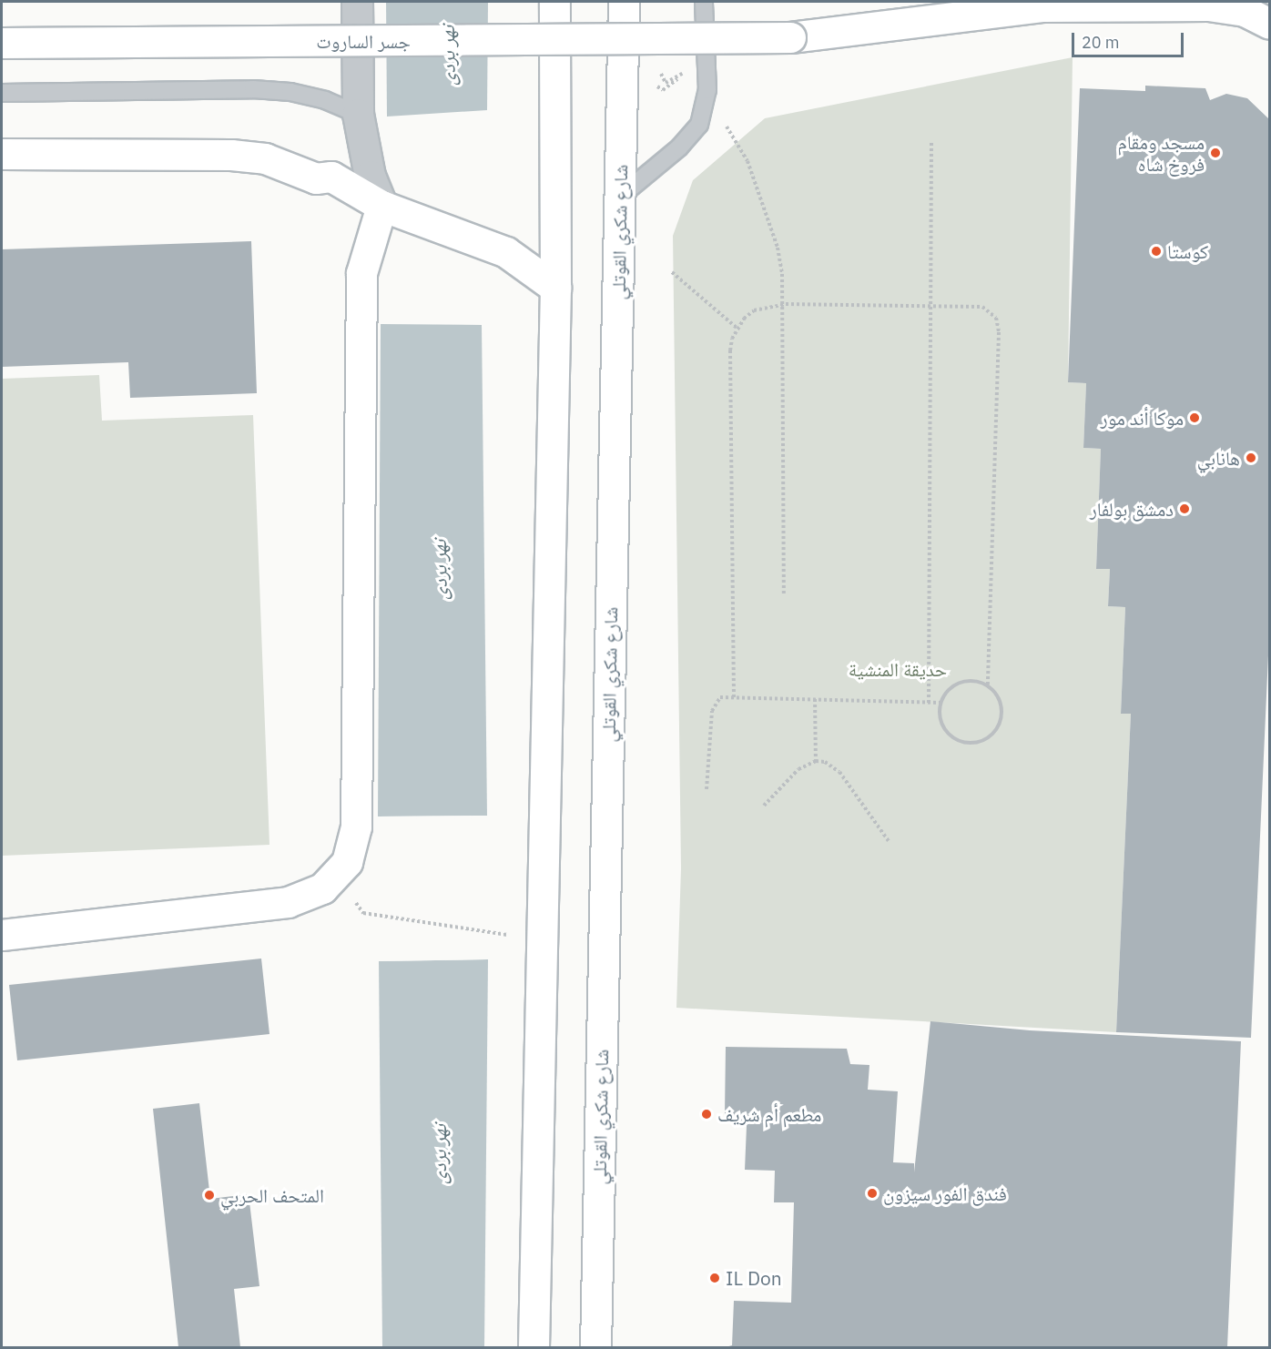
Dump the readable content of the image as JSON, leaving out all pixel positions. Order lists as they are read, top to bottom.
{
  "streets": {
    "main road": ["جسر الساروت", "شارع شكري القوتلي"]
  },
  "water": ["نهر بردى"],
  "parks": ["حديقة المنشية"],
  "places": [
    "مسجد ومقام فروخ شاه",
    "كوستا",
    "موكا أند مور",
    "هانابي",
    "دمشق بولفار",
    "مطعم أم شريف",
    "فندق الفور سيزون",
    "المتحف الحربي",
    "IL Don"
  ],
  "scale_bar": "20 m"
}
